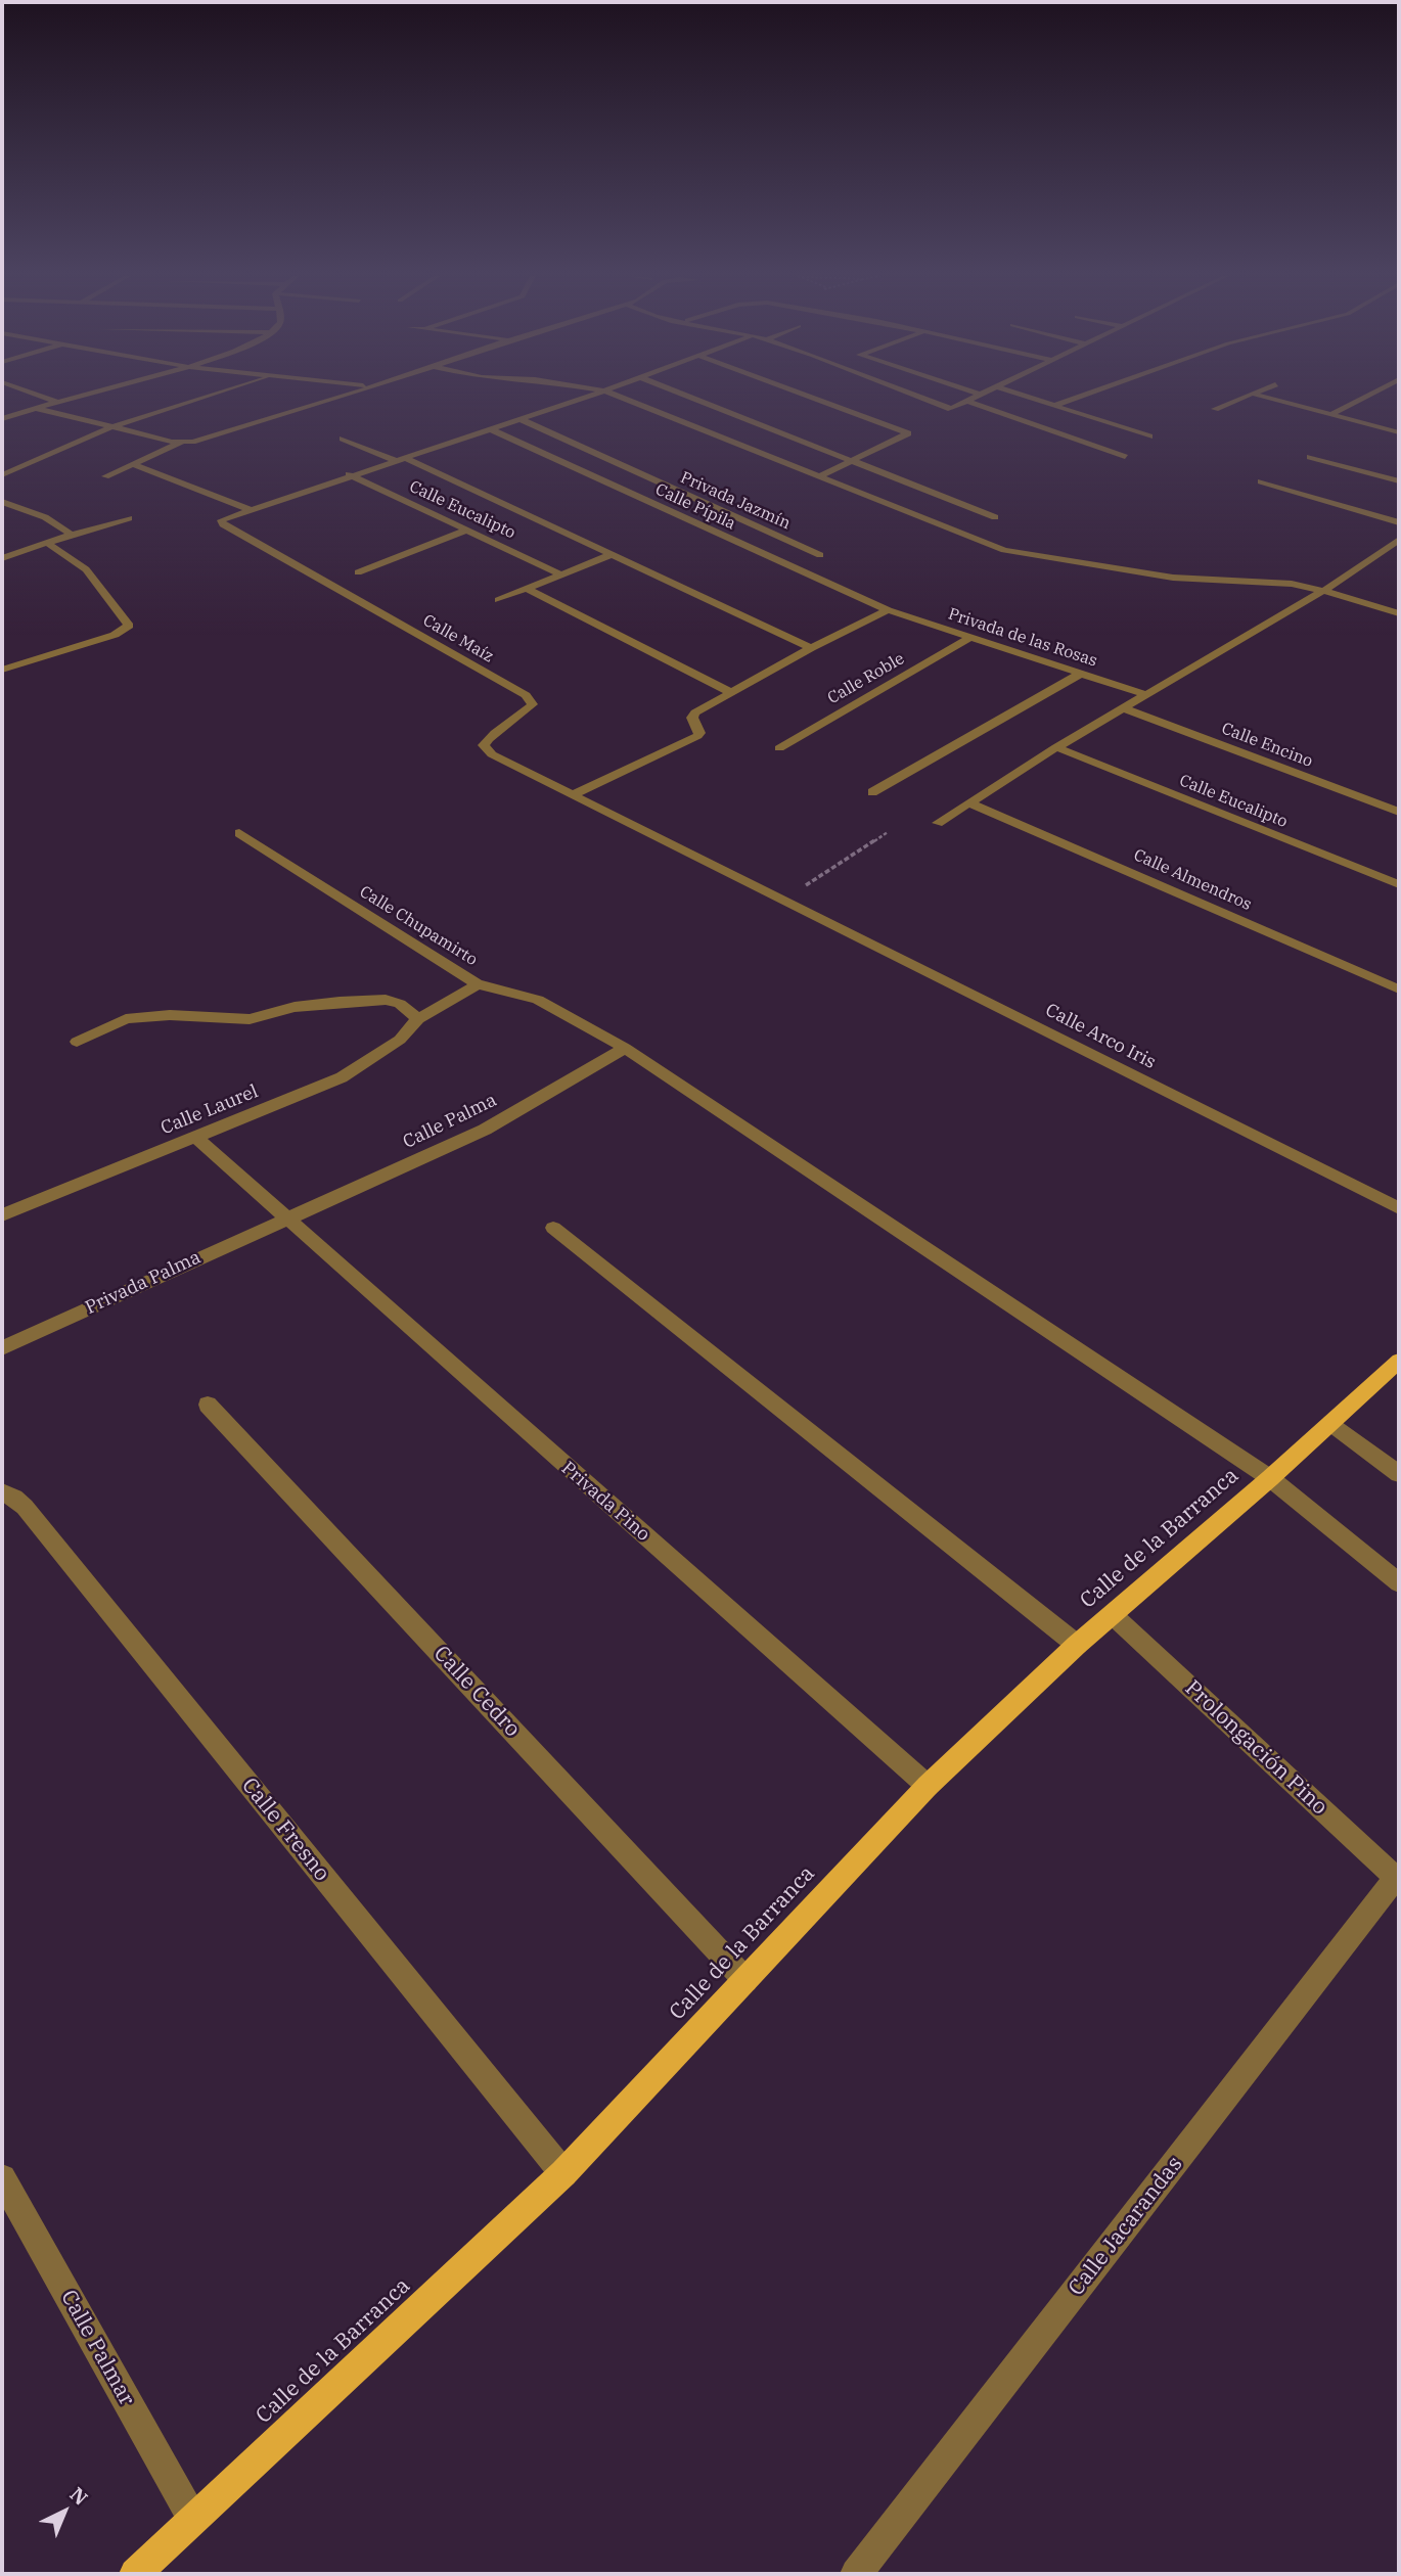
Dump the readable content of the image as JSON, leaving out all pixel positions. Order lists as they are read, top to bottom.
{
  "streets": {
    "main road": ["Calle de la Barranca"],
    "street": [
      "Privada Jazmín",
      "Calle Pípila",
      "Calle Eucalipto",
      "Privada de las Rosas",
      "Calle Maíz",
      "Calle Roble",
      "Calle Encino",
      "Calle Almendros",
      "Calle Chupamirto",
      "Calle Arco Iris",
      "Calle Laurel",
      "Calle Palma",
      "Privada Palma",
      "Privada Pino",
      "Calle Cedro",
      "Prolongación Pino",
      "Calle Fresno",
      "Calle Jacarandas",
      "Calle Palmar"
    ]
  },
  "crossings": [
    ["Calle Pípila", "Privada de las Rosas"],
    ["Privada de las Rosas", "Calle Roble"],
    ["Calle Maíz", "Calle Arco Iris"],
    ["Calle Chupamirto", "Calle Laurel"],
    ["Calle Chupamirto", "Calle Palma"],
    ["Calle Chupamirto", "Calle de la Barranca"],
    ["Calle Laurel", "Privada Pino"],
    ["Calle Palma", "Privada Palma"],
    ["Calle Palma", "Privada Pino"],
    ["Privada Palma", "Privada Pino"],
    ["Privada Pino", "Calle de la Barranca"],
    ["Calle de la Barranca", "Calle Cedro"],
    ["Calle de la Barranca", "Prolongación Pino"],
    ["Calle de la Barranca", "Calle Fresno"],
    ["Calle de la Barranca", "Calle Palmar"],
    ["Prolongación Pino", "Calle Jacarandas"]
  ],
  "north": "top right"
}
